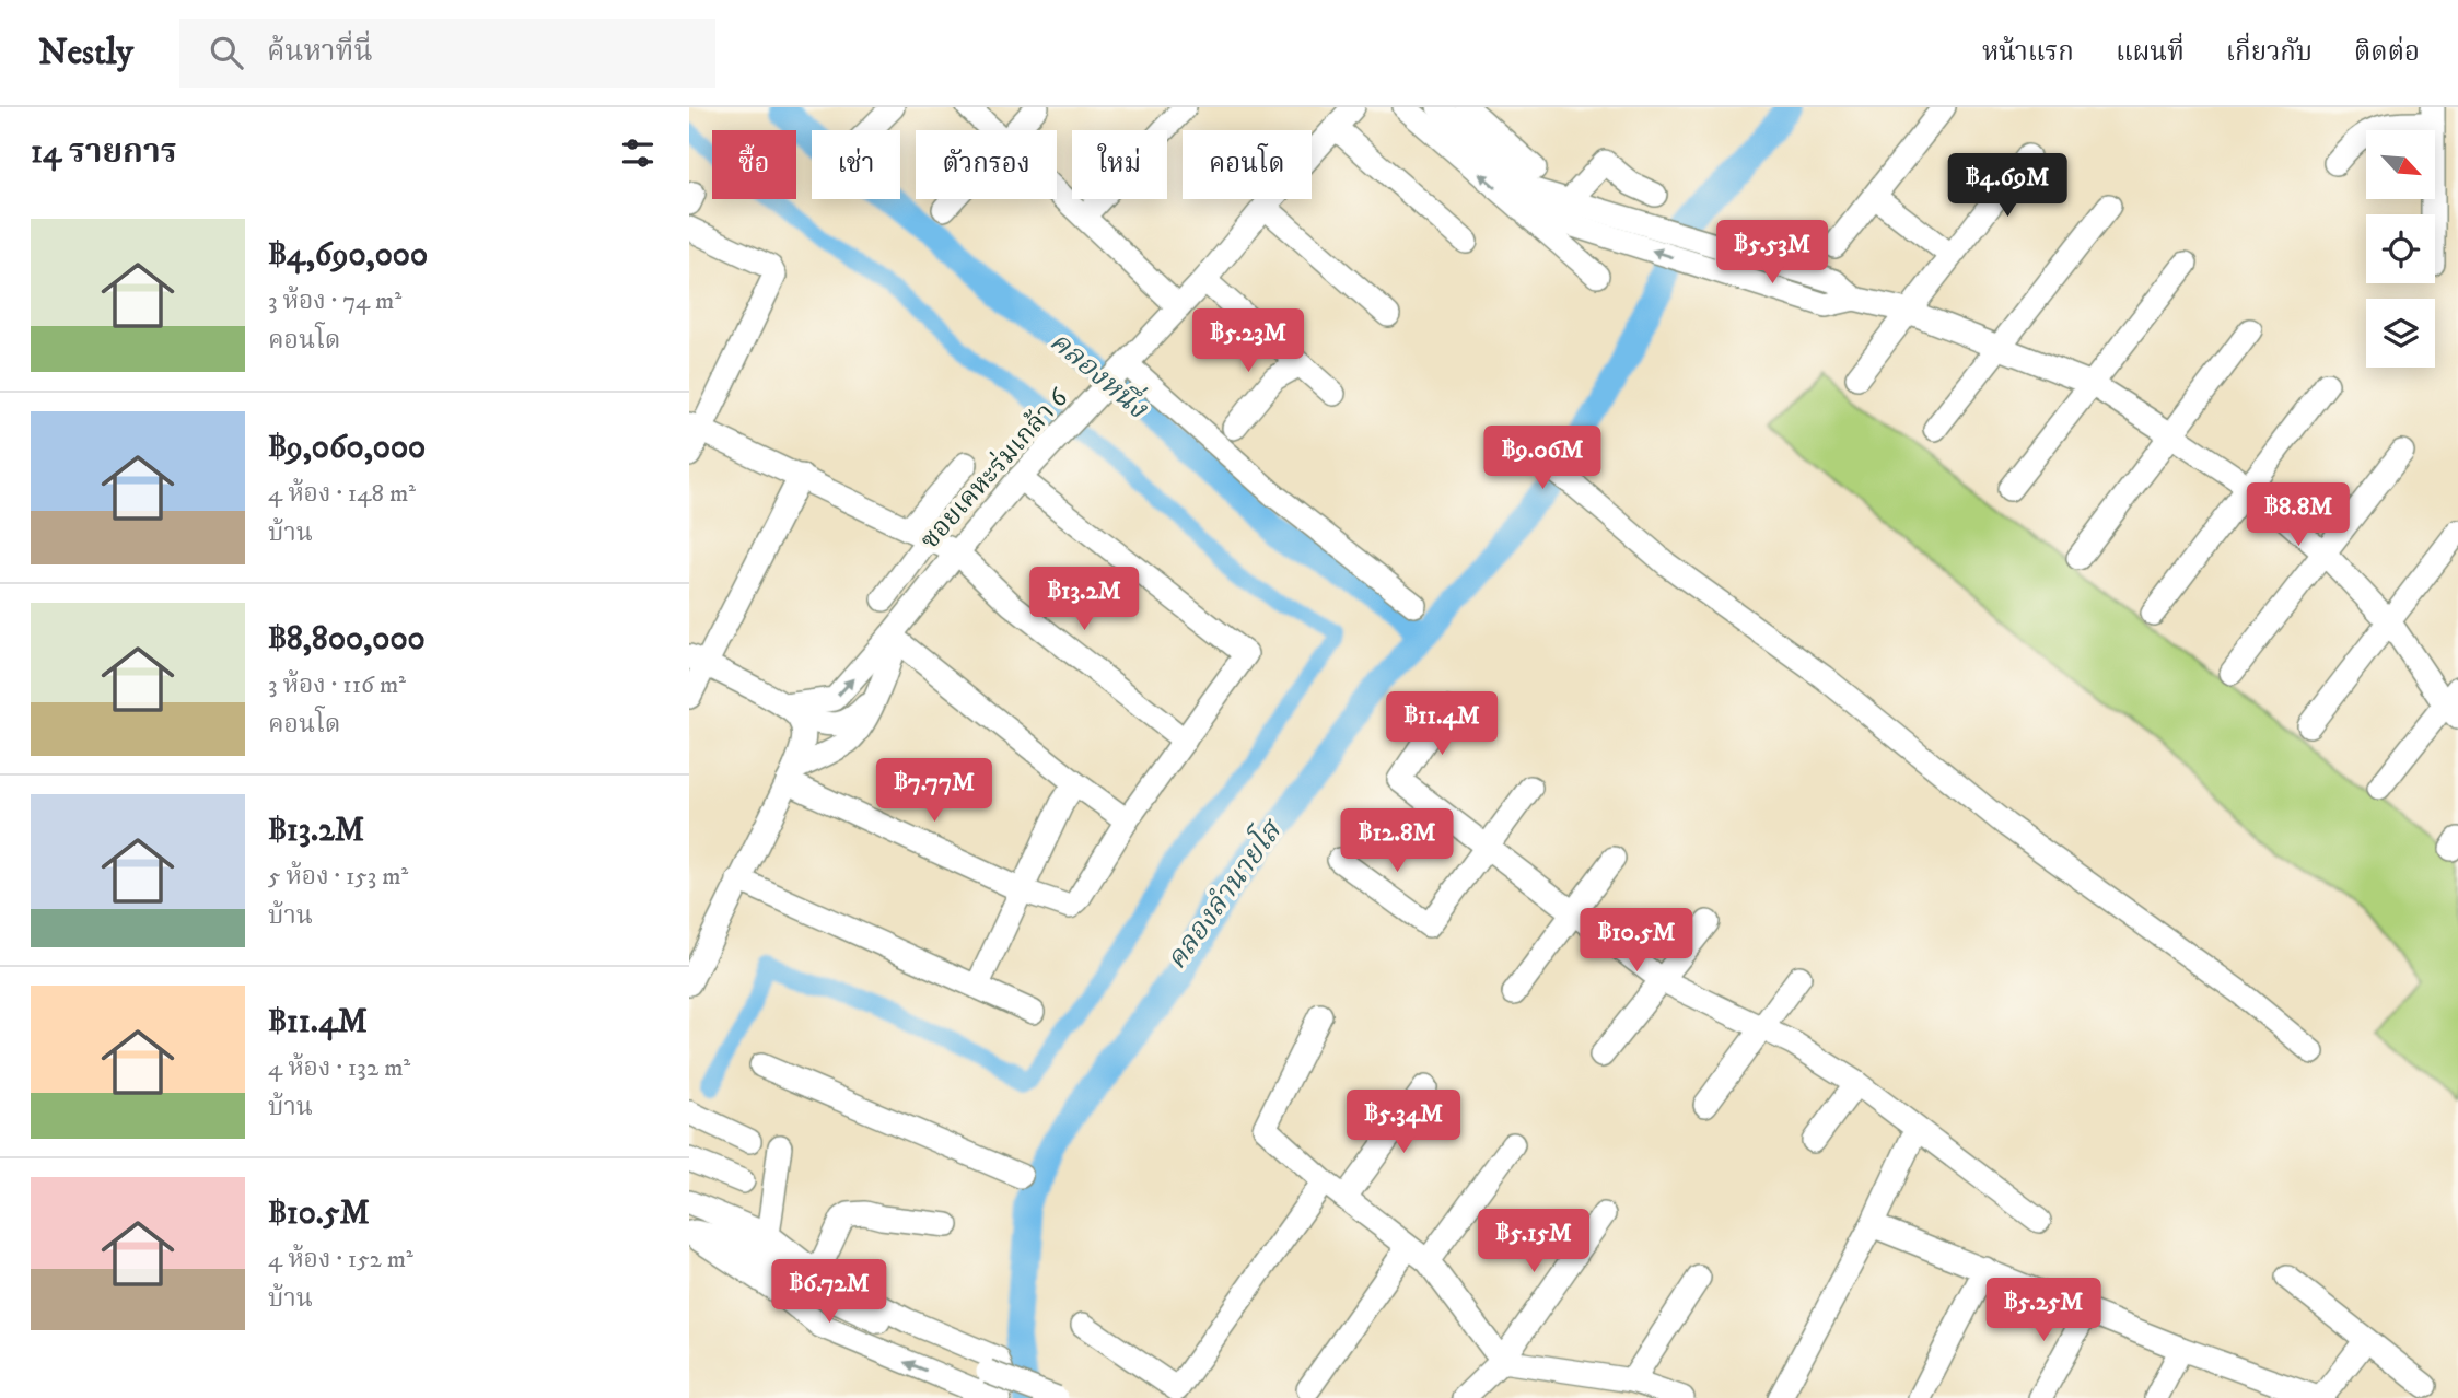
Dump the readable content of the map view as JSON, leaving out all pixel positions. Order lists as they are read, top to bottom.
{
  "streets": {
    "street": ["ซอยเคหะร่มเกล้า 6"]
  },
  "water": ["คลองหนึ่ง", "คลองลำนายโส"],
  "north": "bottom right",
  "page": {
    "header": "Nestly",
    "search": "ค้นหาที่นี่",
    "nav": [
      "หน้าแรก",
      "แผนที่",
      "เกี่ยวกับ",
      "ติดต่อ"
    ],
    "heading": "14 รายการ",
    "chip": [
      "ซื้อ",
      "เช่า",
      "ตัวกรอง",
      "ใหม่",
      "คอนโด"
    ],
    "price": [
      "฿4.69M",
      "฿5.53M",
      "฿5.23M",
      "฿9.06M",
      "฿8.8M",
      "฿13.2M",
      "฿11.4M",
      "฿7.77M",
      "฿12.8M",
      "฿10.5M",
      "฿5.34M",
      "฿5.15M",
      "฿6.72M",
      "฿5.25M"
    ],
    "list": [
      {
        "name": "฿4,690,000",
        "note": "3 ห้อง · 74 m² · คอนโด"
      },
      {
        "name": "฿9,060,000",
        "note": "4 ห้อง · 148 m² · บ้าน"
      },
      {
        "name": "฿8,800,000",
        "note": "3 ห้อง · 116 m² · คอนโด"
      },
      {
        "name": "฿13.2M",
        "note": "5 ห้อง · 153 m² · บ้าน"
      },
      {
        "name": "฿11.4M",
        "note": "4 ห้อง · 132 m² · บ้าน"
      },
      {
        "name": "฿10.5M",
        "note": "4 ห้อง · 152 m² · บ้าน"
      }
    ]
  }
}
